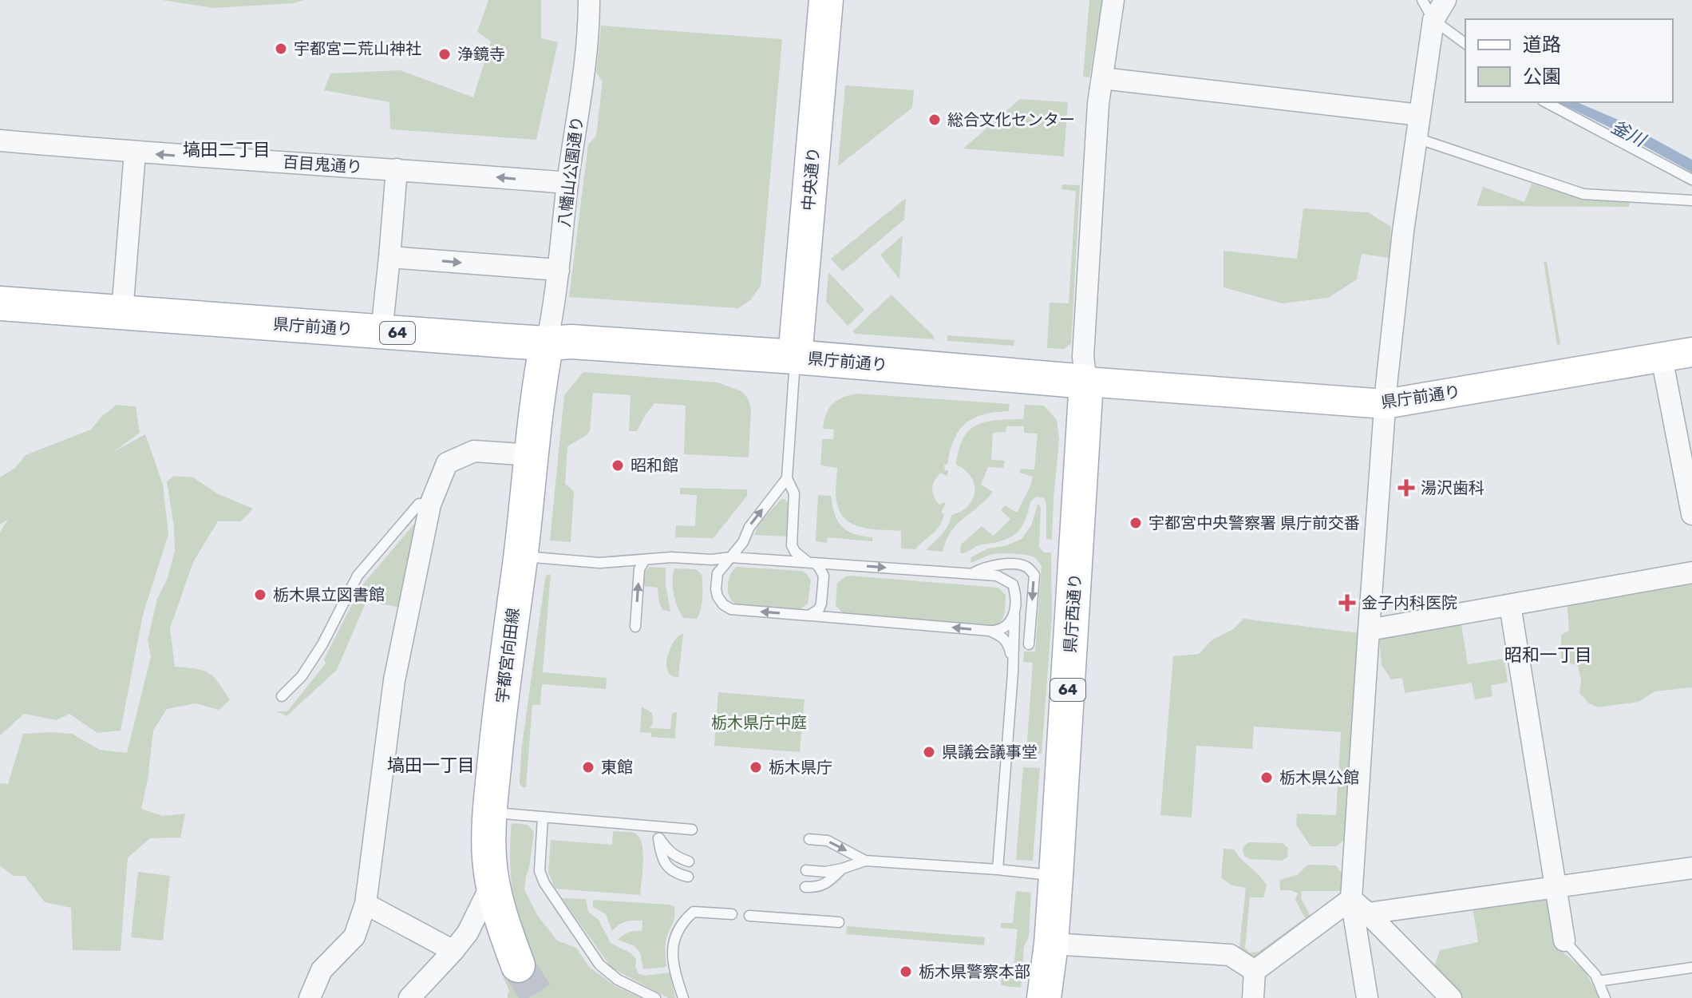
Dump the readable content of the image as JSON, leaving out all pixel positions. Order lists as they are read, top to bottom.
{
  "streets": {
    "main road": [
      "中央通り",
      "県庁前通り",
      "64",
      "県庁西通り",
      "宇都宮向田線"
    ],
    "street": ["百目鬼通り", "八幡山公園通り"]
  },
  "crossings": [
    ["百目鬼通り", "八幡山公園通り"],
    ["八幡山公園通り", "県庁前通り"],
    ["八幡山公園通り", "宇都宮向田線"],
    ["中央通り", "県庁前通り"],
    ["県庁前通り", "県庁西通り"],
    ["県庁前通り", "宇都宮向田線"]
  ],
  "districts": ["塙田二丁目", "昭和一丁目", "塙田一丁目"],
  "water": ["釜川"],
  "parks": ["栃木県庁中庭"],
  "places": {
    "other": [
      "宇都宮二荒山神社",
      "浄鏡寺",
      "総合文化センター",
      "昭和館",
      "宇都宮中央警察署 県庁前交番",
      "栃木県立図書館",
      "県議会議事堂",
      "東館",
      "栃木県庁",
      "栃木県公館",
      "栃木県警察本部"
    ],
    "health": ["湯沢歯科", "金子内科医院"]
  },
  "legend": ["道路", "公園"]
}
